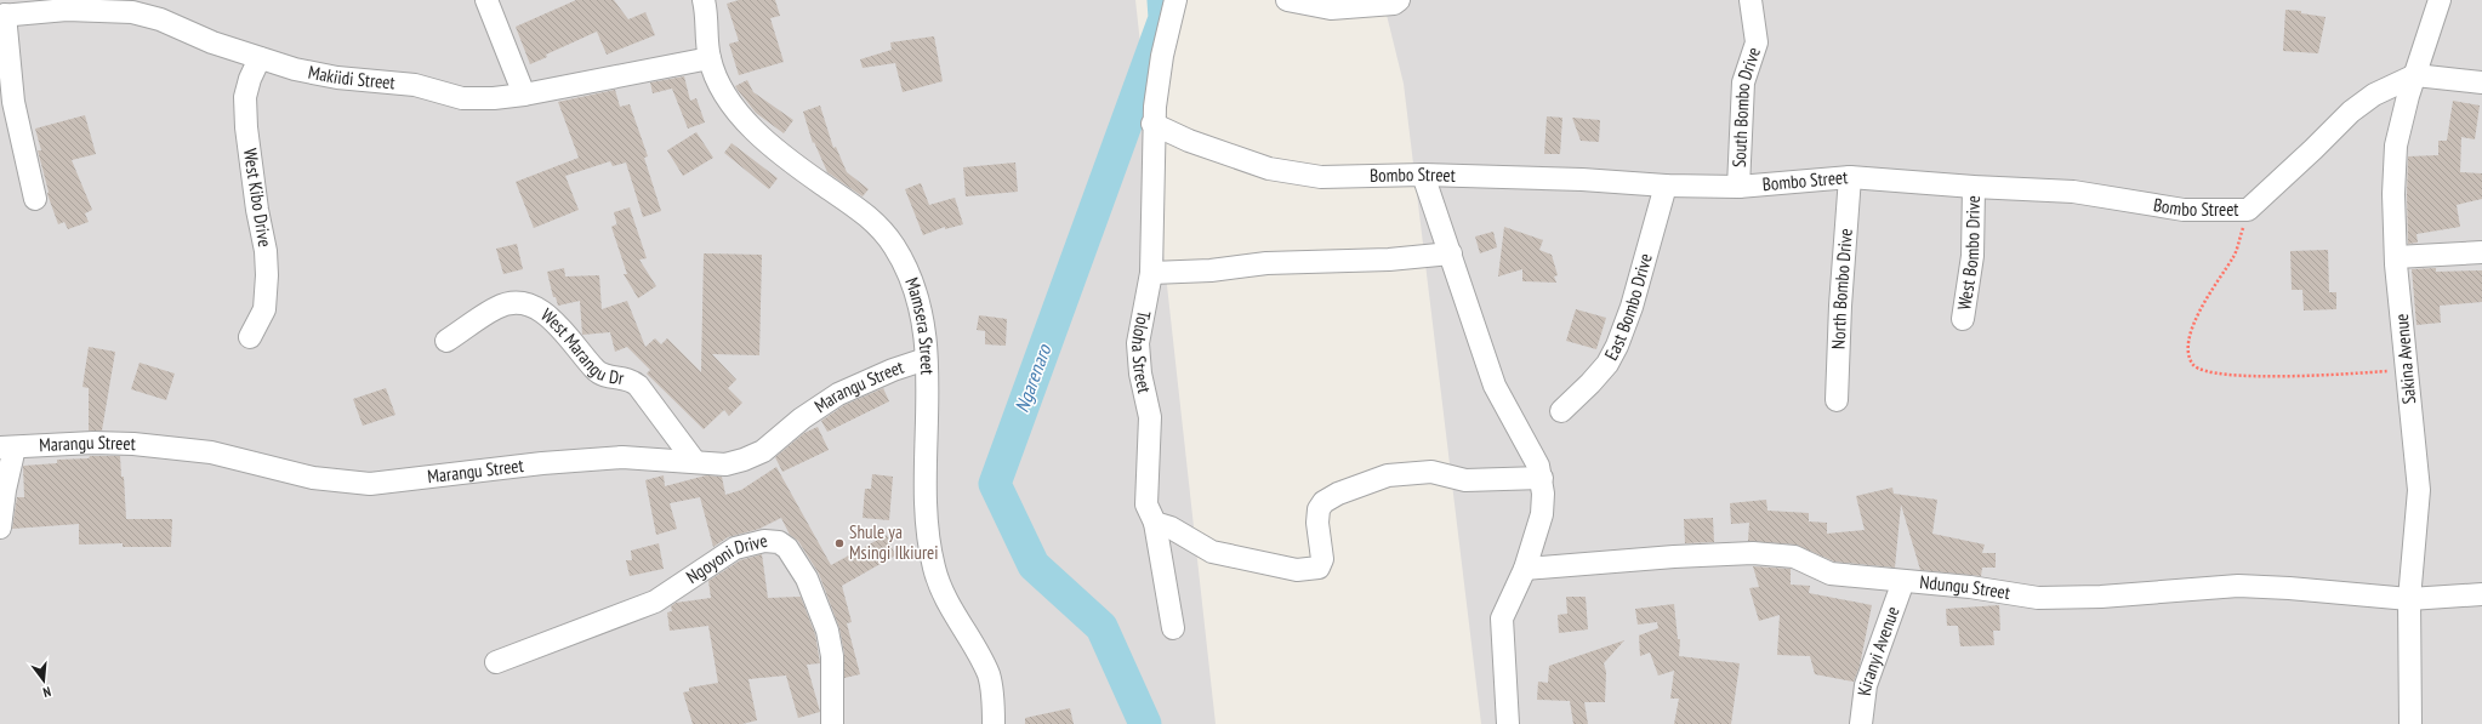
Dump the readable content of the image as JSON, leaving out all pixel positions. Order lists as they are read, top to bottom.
{
  "streets": {
    "street": [
      "Makiidi Street",
      "South Bombo Drive",
      "Bombo Street",
      "West Kibo Drive",
      "West Bombo Drive",
      "North Bombo Drive",
      "East Bombo Drive",
      "Mamsera Street",
      "West Marangu Dr",
      "Toloha Street",
      "Sakina Avenue",
      "Marangu Street",
      "Ngoyoni Drive",
      "Ndungu Street",
      "Kiranyi Avenue"
    ]
  },
  "crossings": [
    ["Makiidi Street", "West Kibo Drive"],
    ["Makiidi Street", "Mamsera Street"],
    ["South Bombo Drive", "Bombo Street"],
    ["Bombo Street", "West Bombo Drive"],
    ["Bombo Street", "North Bombo Drive"],
    ["Bombo Street", "East Bombo Drive"],
    ["Bombo Street", "Toloha Street"],
    ["Bombo Street", "Sakina Avenue"],
    ["Mamsera Street", "Marangu Street"],
    ["West Marangu Dr", "Marangu Street"],
    ["Sakina Avenue", "Ndungu Street"],
    ["Ndungu Street", "Kiranyi Avenue"]
  ],
  "water": ["Ngarenaro"],
  "places": ["Shule ya Msingi Ilkiurei"],
  "north": "bottom"
}
